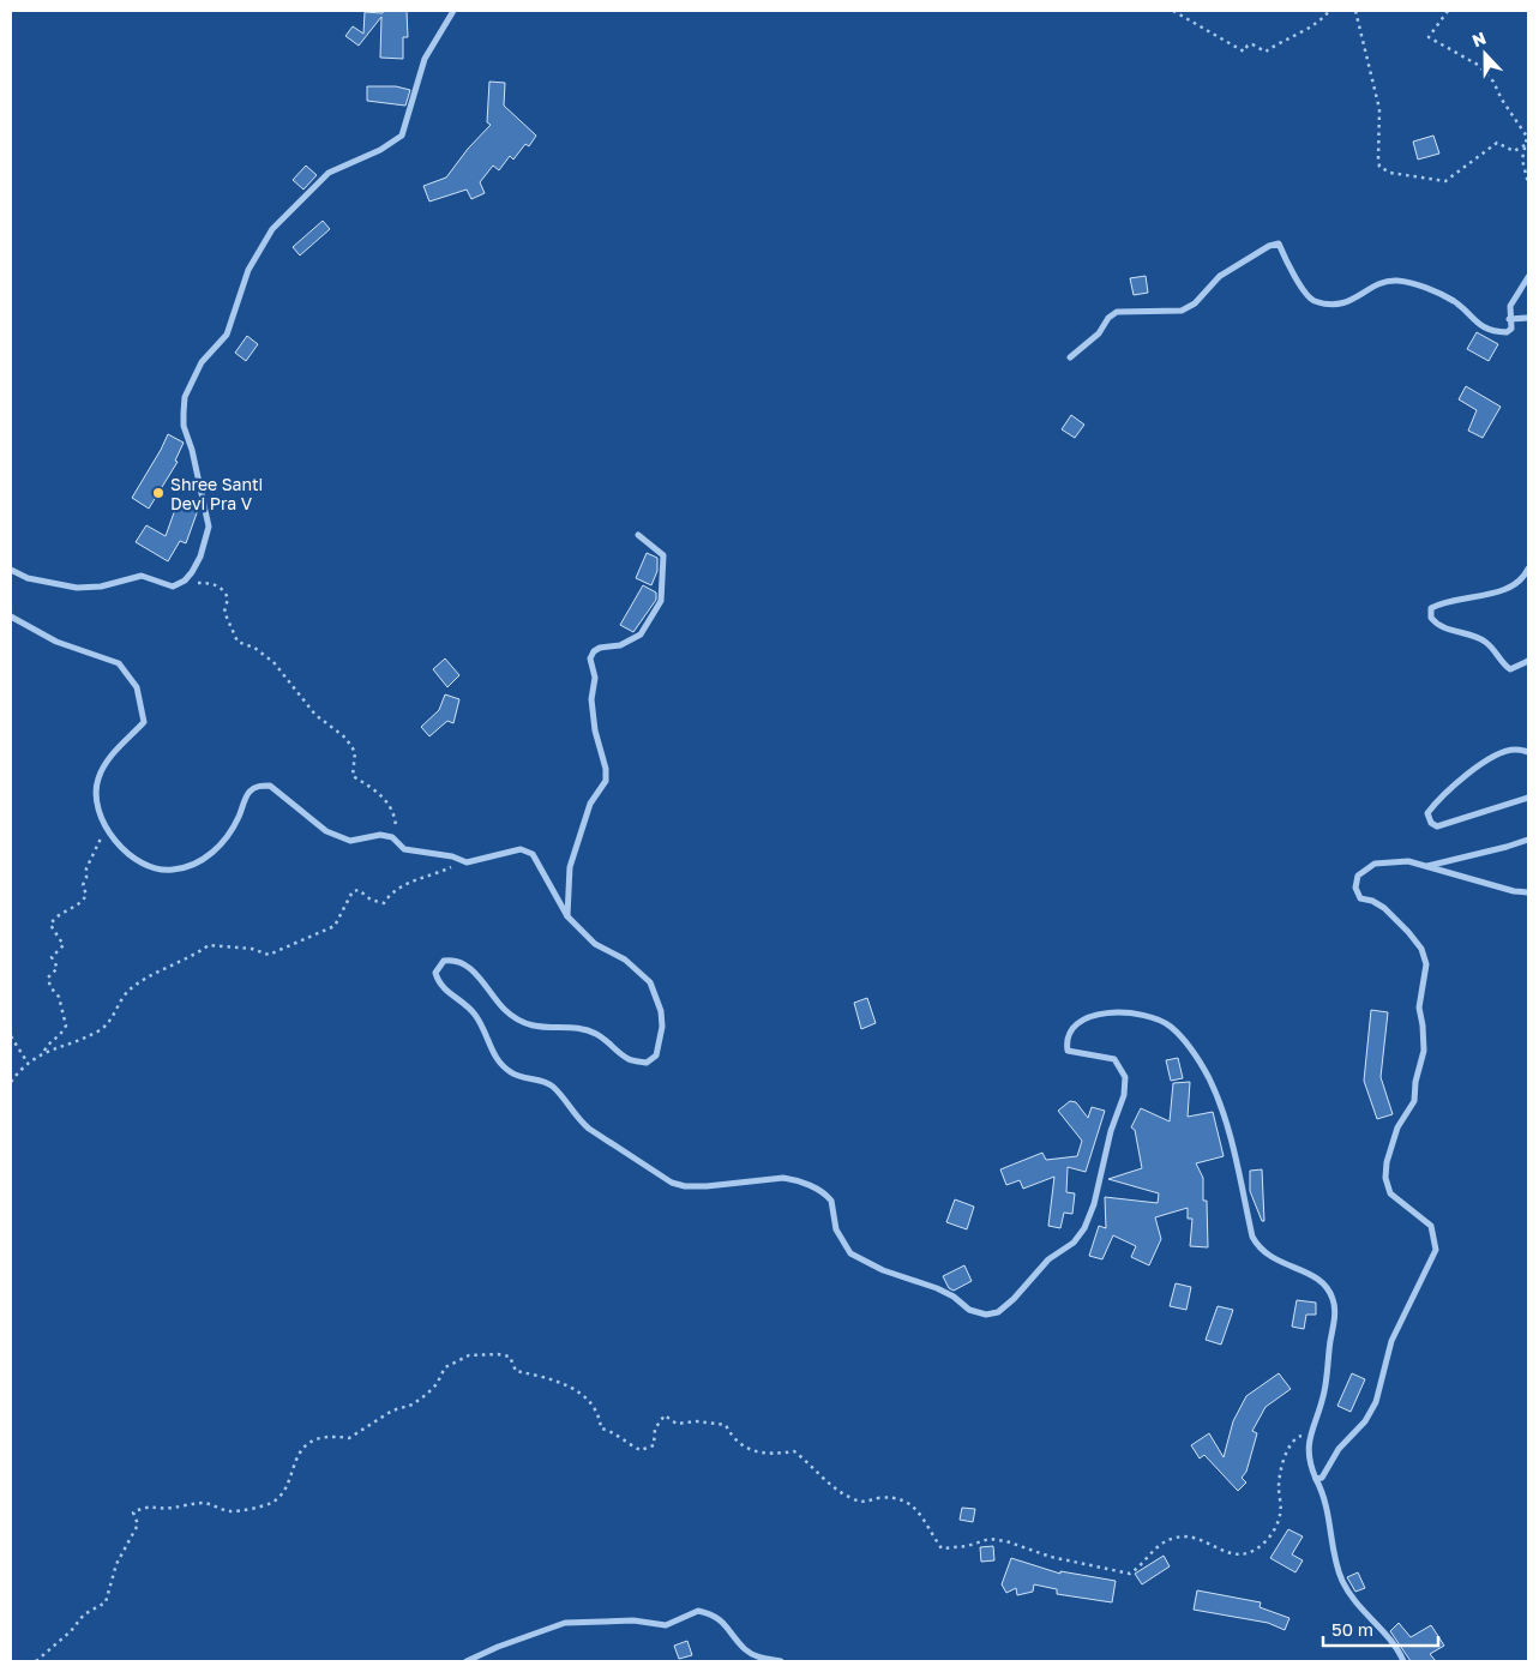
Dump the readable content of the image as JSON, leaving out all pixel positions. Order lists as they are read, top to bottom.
{
  "places": ["Shree Santi Devi Pra V"],
  "scale_bar": "50 m",
  "north": "top"
}
